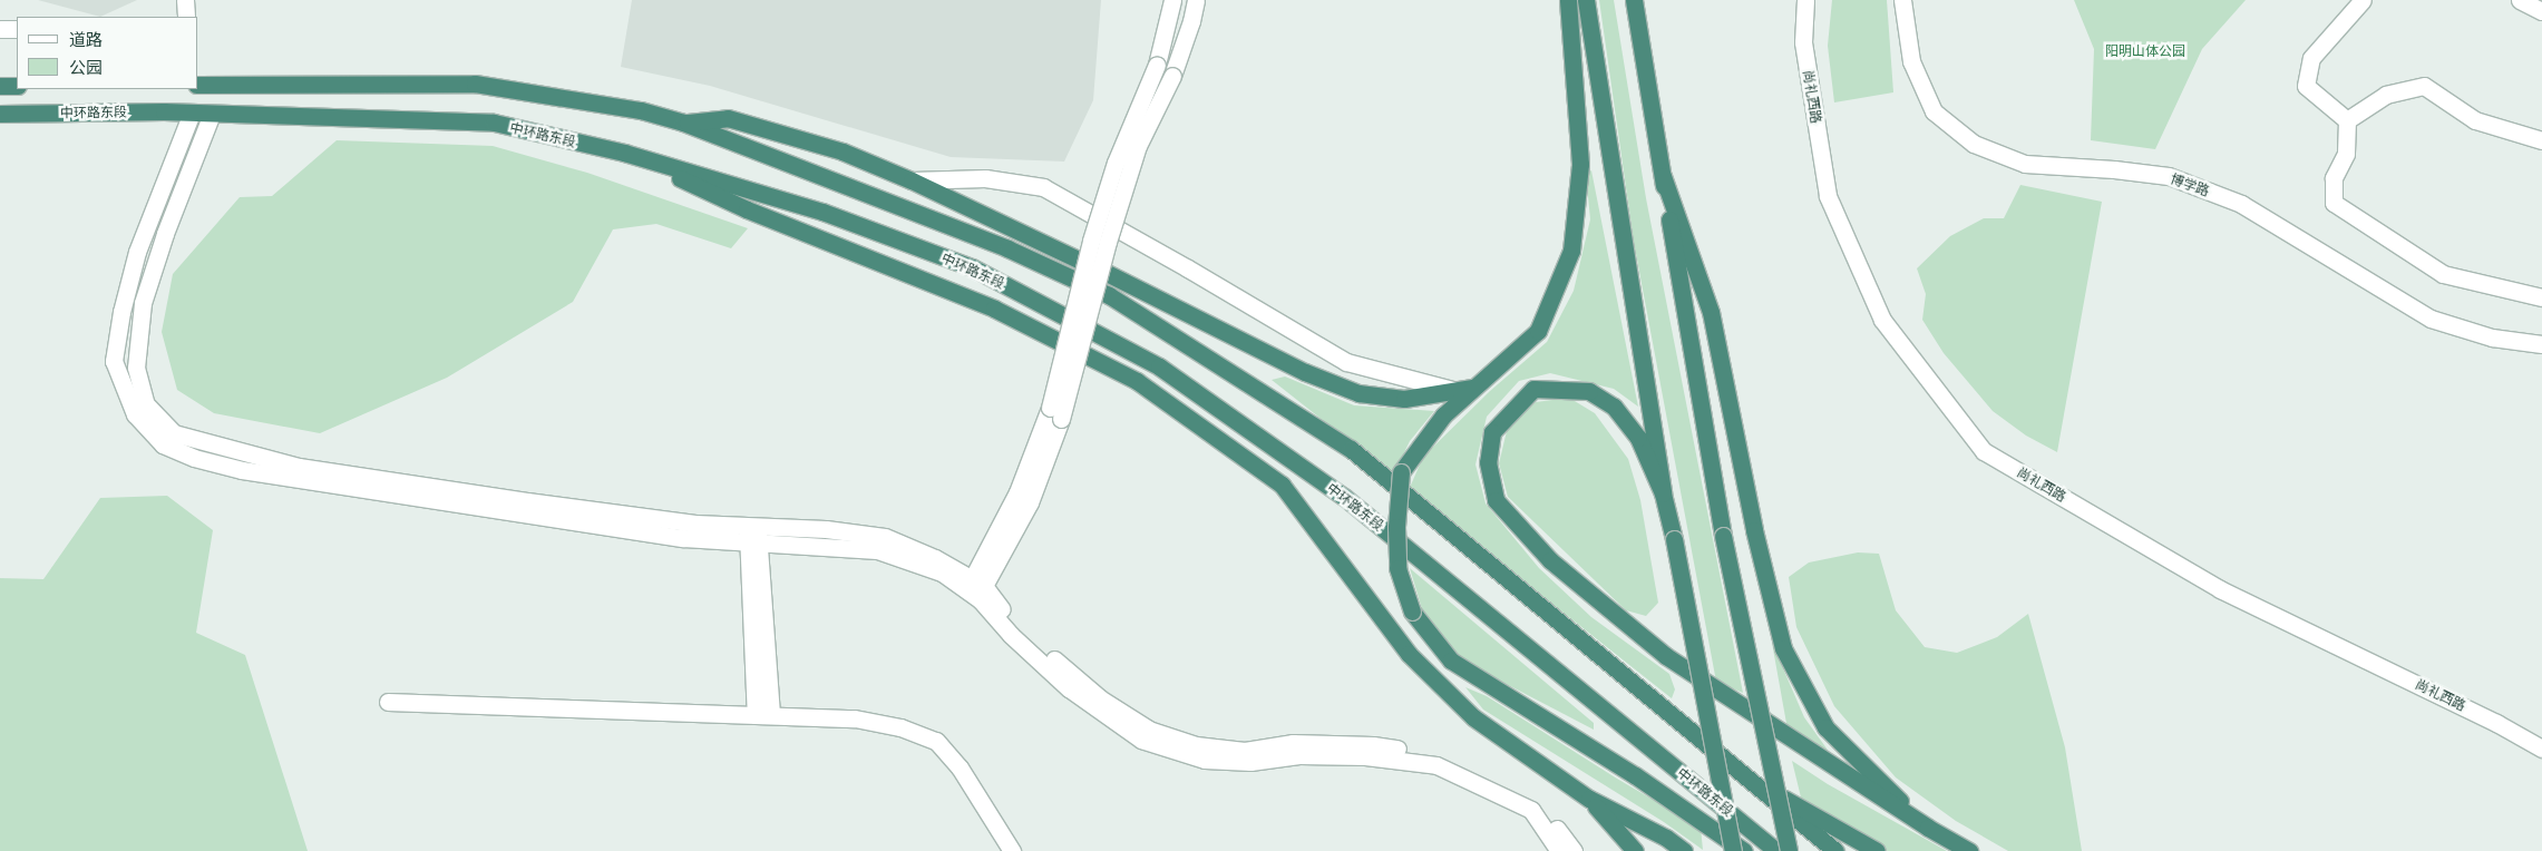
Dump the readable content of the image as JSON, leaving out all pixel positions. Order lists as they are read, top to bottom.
{
  "streets": {
    "highway": ["中环路东段"],
    "street": ["尚礼西路", "博学路"]
  },
  "parks": ["阳明山体公园"],
  "legend": ["道路", "公园"]
}
